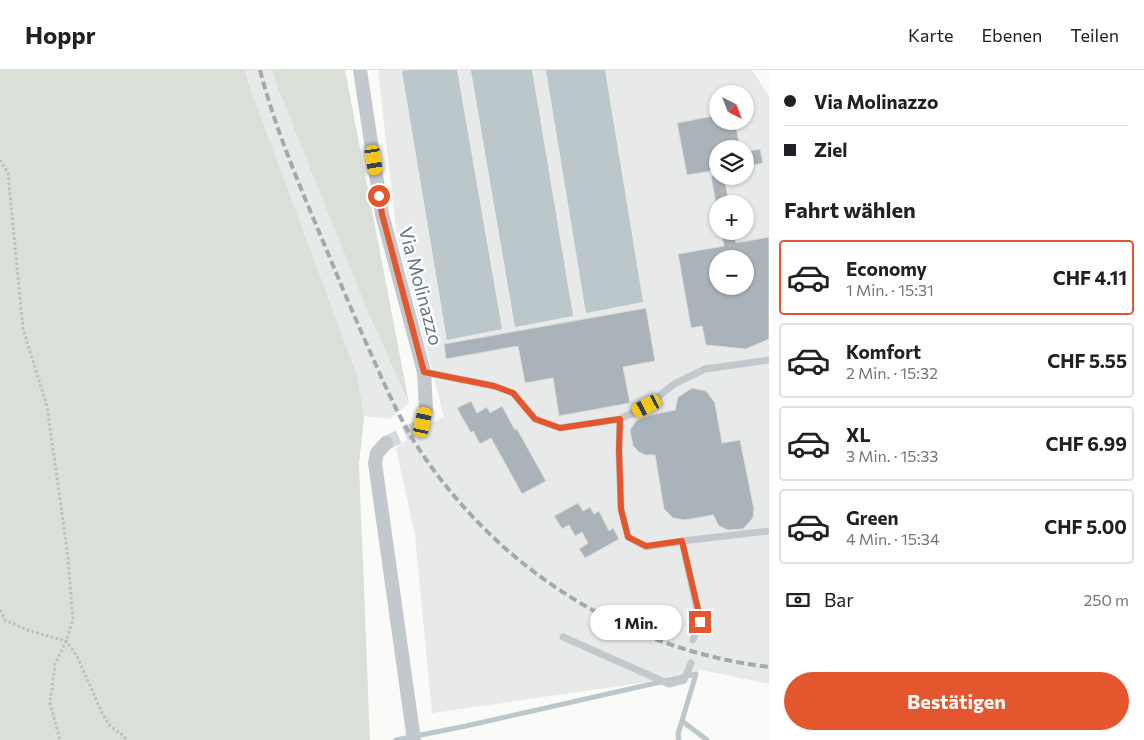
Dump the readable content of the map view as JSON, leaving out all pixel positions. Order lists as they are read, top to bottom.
{
  "streets": {
    "street": ["Via Molinazzo"]
  },
  "north": "bottom right",
  "page": {
    "header": "Hoppr",
    "nav": ["Karte", "Ebenen", "Teilen"],
    "banner": ["Via Molinazzo", "Ziel"],
    "map_buttons": ["+", "−"],
    "heading": "Fahrt wählen",
    "list": [
      {
        "name": "Economy",
        "note": "1 Min. · 15:31",
        "value": "CHF 4.11"
      },
      {
        "name": "Komfort",
        "note": "2 Min. · 15:32",
        "value": "CHF 5.55"
      },
      {
        "name": "XL",
        "note": "3 Min. · 15:33",
        "value": "CHF 6.99"
      },
      {
        "name": "Green",
        "note": "4 Min. · 15:34",
        "value": "CHF 5.00"
      }
    ],
    "pay": ["Bar", "250 m"],
    "bubble": "1 Min.",
    "buttons": "Bestätigen"
  }
}
